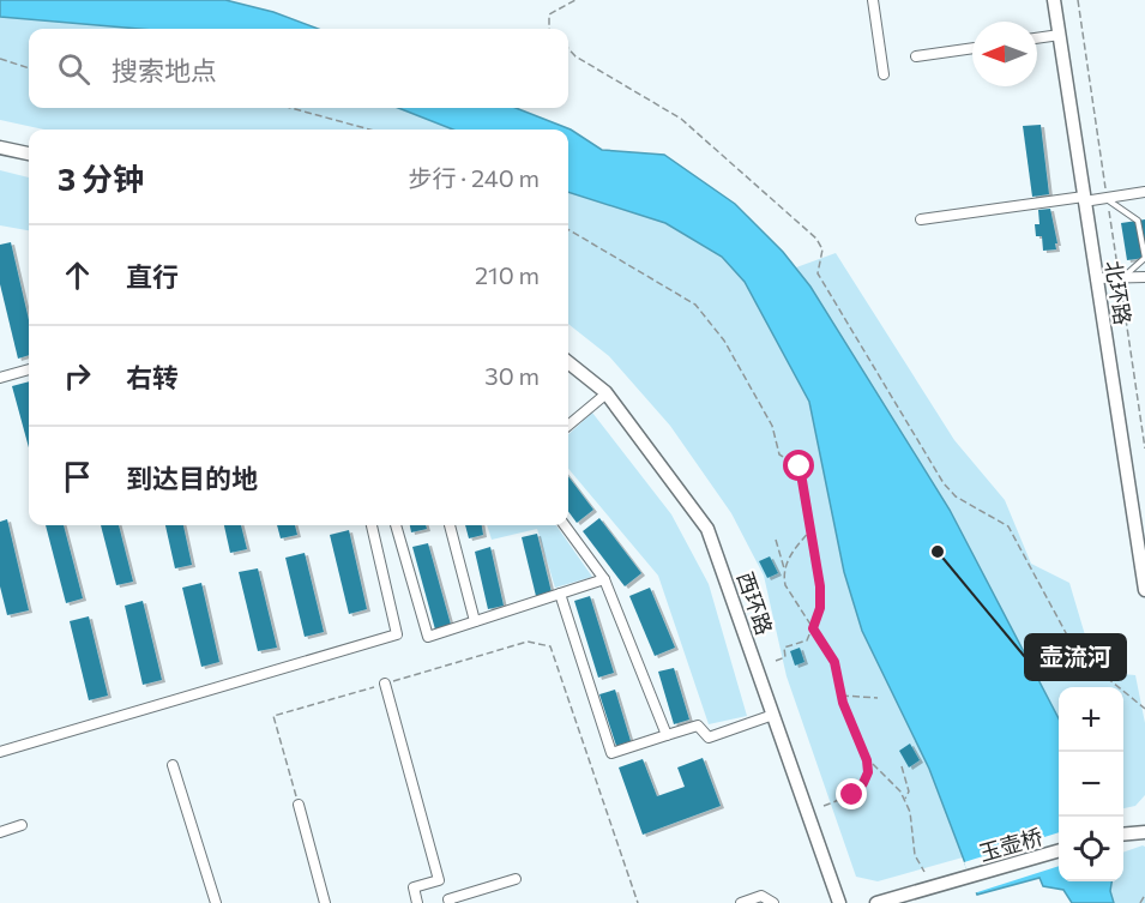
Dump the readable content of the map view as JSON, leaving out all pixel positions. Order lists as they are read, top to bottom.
{
  "streets": {
    "main road": ["北环路", "西环路", "玉壶桥"]
  },
  "places": ["壶流河"],
  "north": "left",
  "page": {
    "search": "搜索地点",
    "heading": ["3 分钟", "步行 · 240 m"],
    "list": [
      ["直行", "210 m"],
      ["右转", "30 m"],
      "到达目的地"
    ],
    "map_buttons": ["+", "−"]
  }
}
